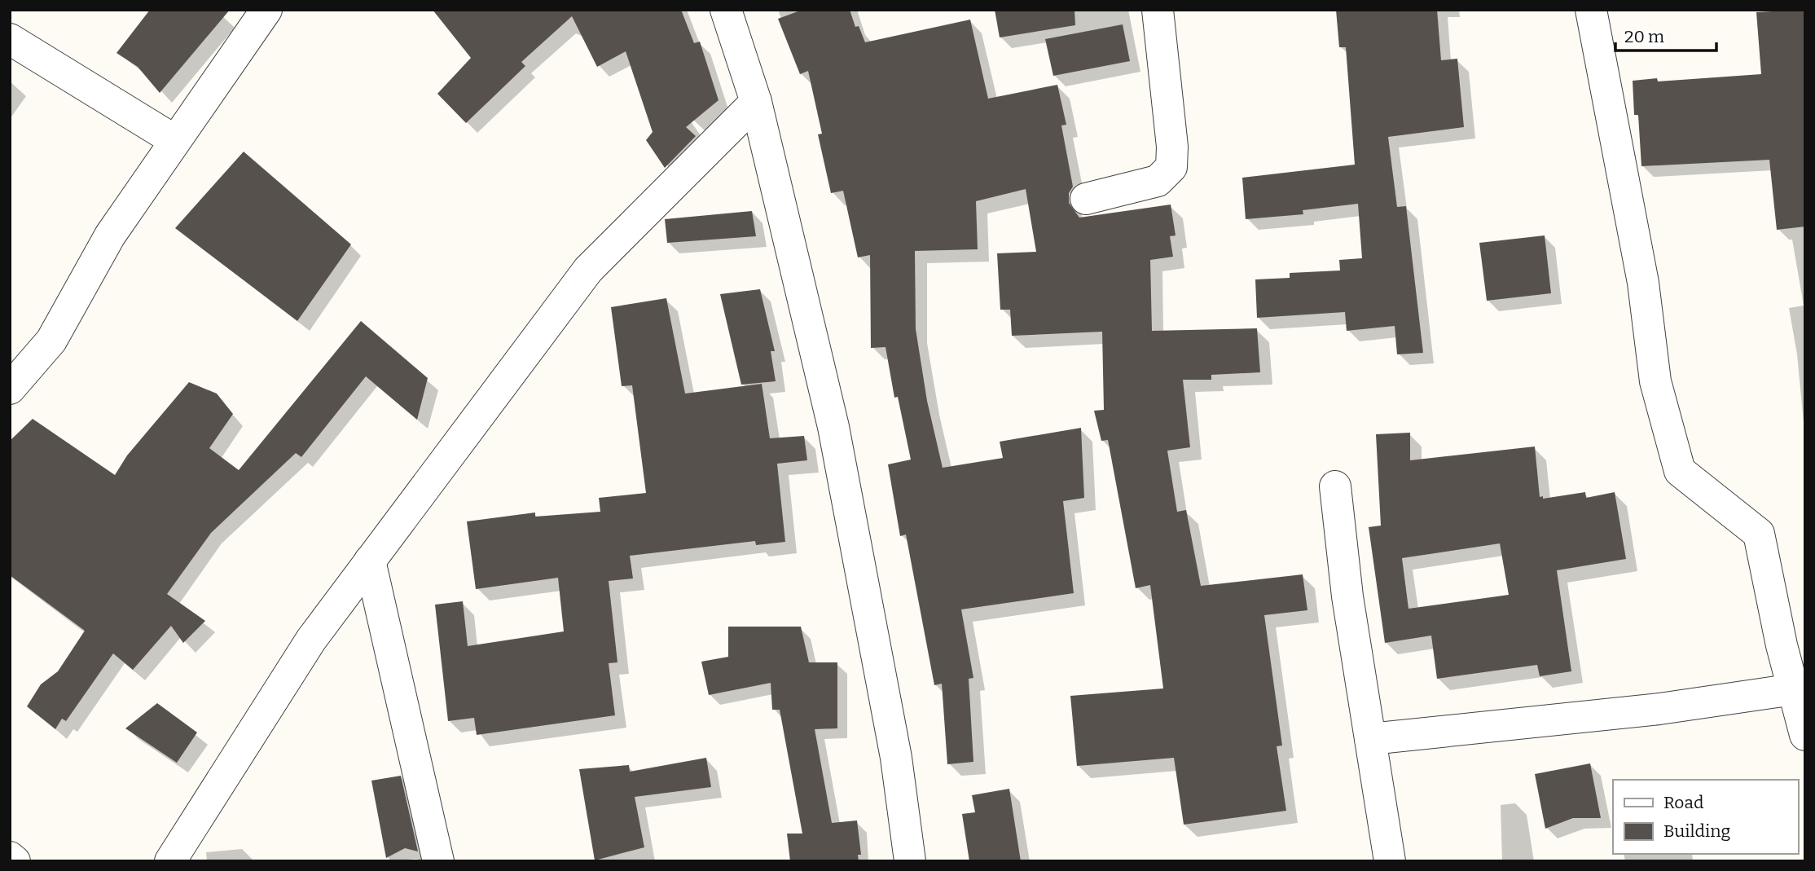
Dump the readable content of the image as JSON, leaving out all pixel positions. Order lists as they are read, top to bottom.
{
  "legend": ["Road", "Building"],
  "scale_bar": "20 m"
}
